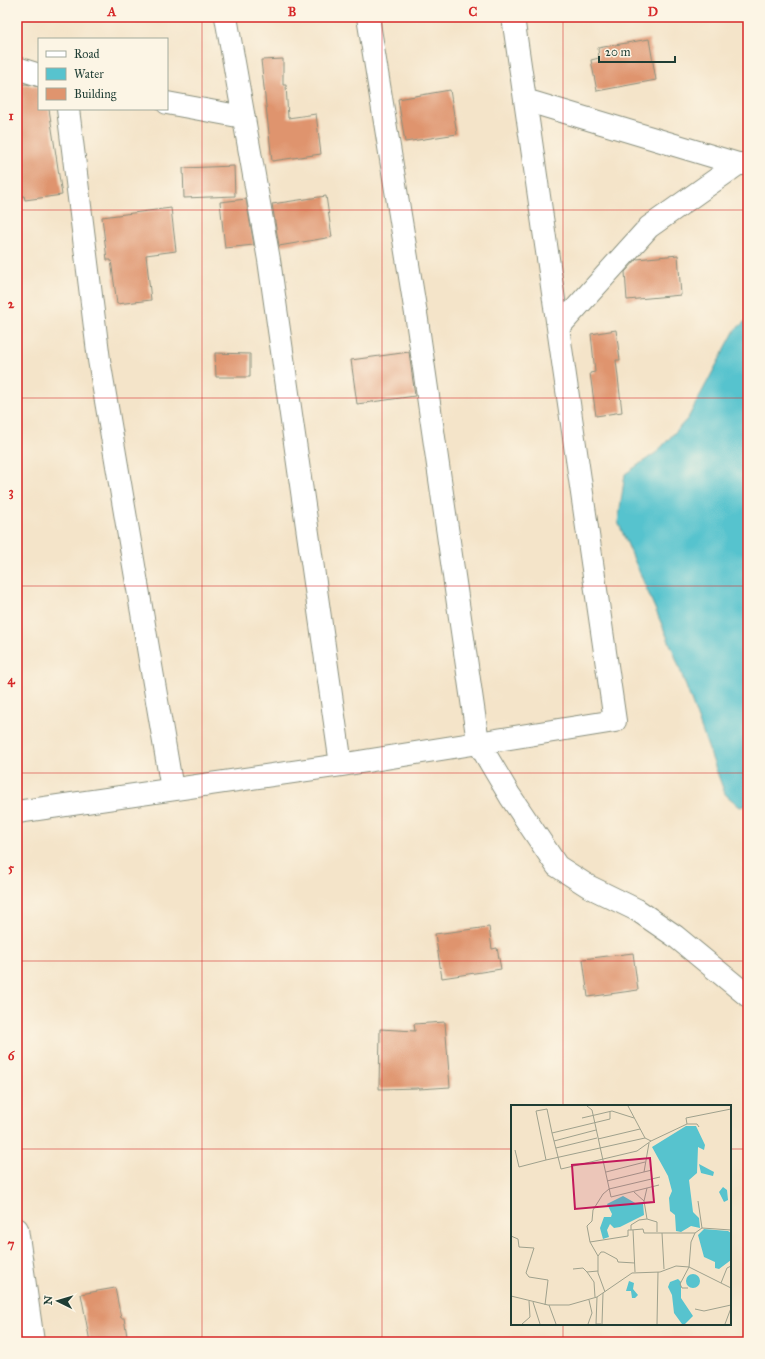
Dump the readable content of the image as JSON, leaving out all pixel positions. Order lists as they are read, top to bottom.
{
  "legend": ["Road", "Water", "Building"],
  "scale_bar": "20 m",
  "north": "left",
  "grid": {
    "columns": [
      "A",
      "B",
      "C",
      "D"
    ],
    "rows": [
      "1",
      "2",
      "3",
      "4",
      "5",
      "6",
      "7"
    ]
  }
}
